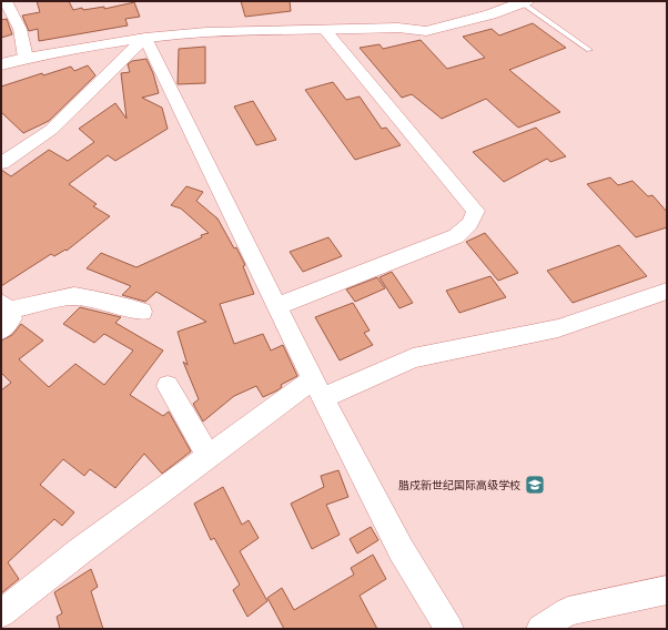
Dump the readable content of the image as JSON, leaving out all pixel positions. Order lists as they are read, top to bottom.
{
  "places": {
    "school or university": ["腊戍新世纪国际高级学校"]
  }
}
